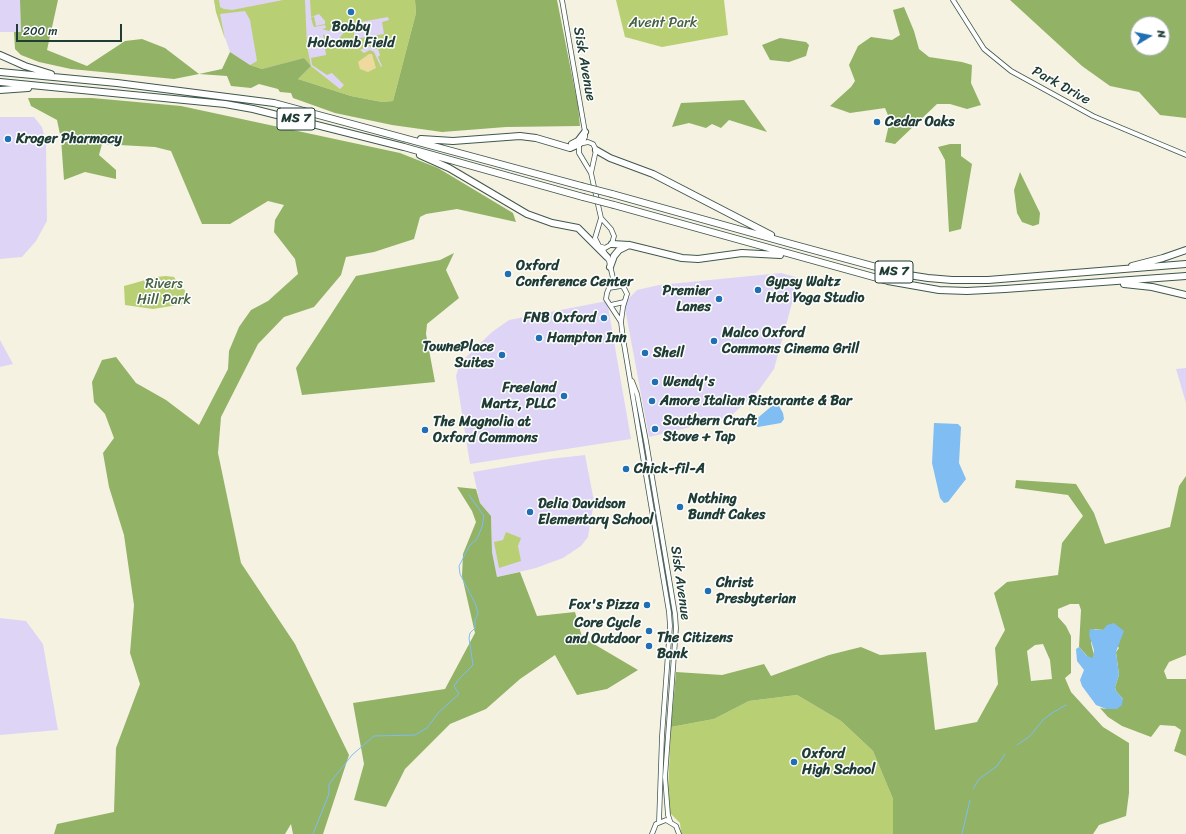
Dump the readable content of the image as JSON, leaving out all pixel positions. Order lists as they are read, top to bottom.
{
  "streets": {
    "highway": ["MS 7"],
    "street": ["Sisk Avenue", "Park Drive"]
  },
  "parks": ["Avent Park", "Rivers Hill Park"],
  "places": [
    "Bobby Holcomb Field",
    "Cedar Oaks",
    "Kroger Pharmacy",
    "Oxford Conference Center",
    "Gypsy Waltz Hot Yoga Studio",
    "Premier Lanes",
    "FNB Oxford",
    "Hampton Inn",
    "Malco Oxford Commons Cinema Grill",
    "Shell",
    "TownePlace Suites",
    "Wendy's",
    "Freeland Martz, PLLC",
    "Amore Italian Ristorante & Bar",
    "Southern Craft Stove + Tap",
    "The Magnolia at Oxford Commons",
    "Chick-fil-A",
    "Nothing Bundt Cakes",
    "Delia Davidson Elementary School",
    "Christ Presbyterian",
    "Fox's Pizza",
    "Core Cycle and Outdoor",
    "The Citizens Bank",
    "Oxford High School"
  ],
  "scale_bar": "200 m",
  "north": "right"
}
